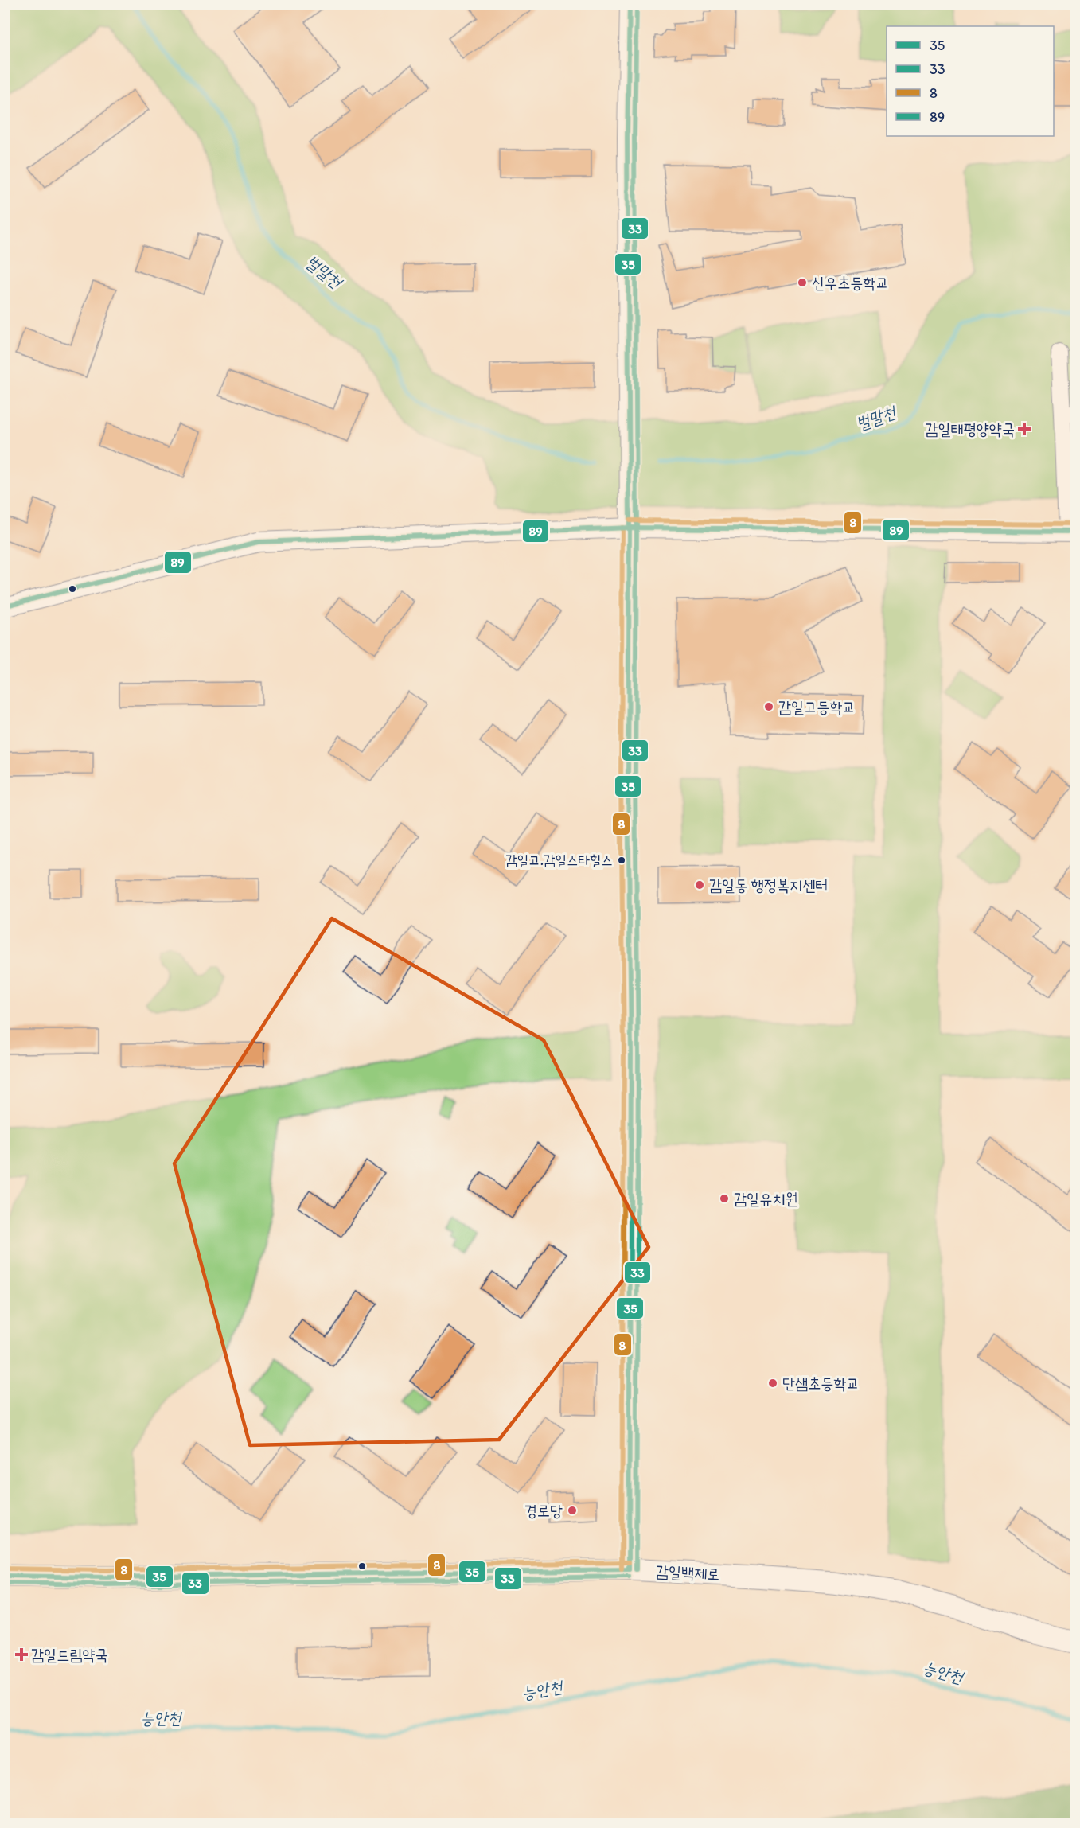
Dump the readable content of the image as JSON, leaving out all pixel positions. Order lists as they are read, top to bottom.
{
  "streets": {
    "main road": ["감일백제로"]
  },
  "water": ["벌말천", "능안천"],
  "places": {
    "other": [
      "신우초등학교",
      "감일고등학교",
      "감일고.감일스타힐스",
      "감일동 행정복지센터",
      "감일유치원",
      "단샘초등학교",
      "경로당"
    ],
    "health": ["감일태평양약국", "감일드림약국"]
  },
  "lines": [
    "transit line 35",
    "transit line 33",
    "transit line 8",
    "transit line 89"
  ],
  "legend": [
    "35",
    "33",
    "8",
    "89"
  ]
}
